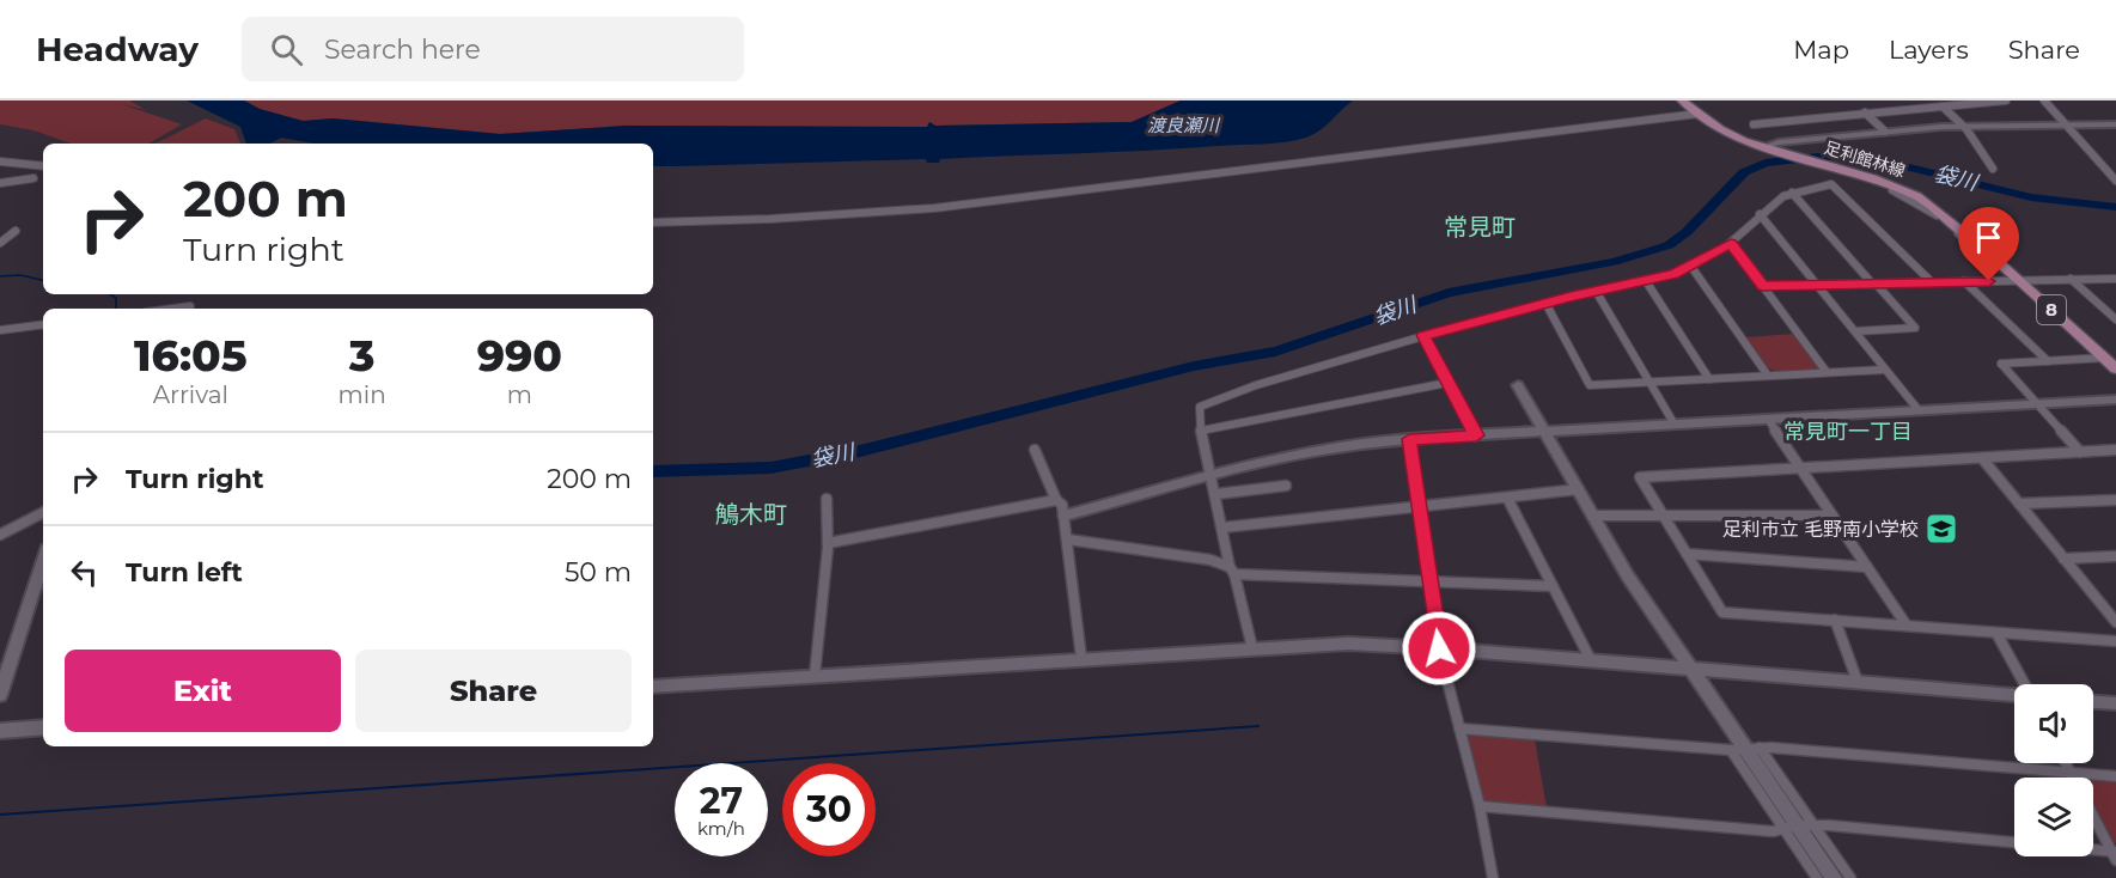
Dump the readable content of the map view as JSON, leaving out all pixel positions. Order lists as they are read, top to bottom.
{
  "streets": {
    "main road": ["足利館林線", "8"]
  },
  "districts": ["常見町", "常見町一丁目", "鵤木町"],
  "water": ["渡良瀬川", "袋川"],
  "places": {
    "school or university": ["足利市立 毛野南小学校"]
  },
  "page": {
    "header": "Headway",
    "search": "Search here",
    "nav": ["Map", "Layers", "Share"],
    "turn": ["200 m", "Turn right"],
    "eta": [
      "16:05",
      "Arrival",
      "3",
      "min",
      "990",
      "m"
    ],
    "list": [
      {
        "name": "Turn right",
        "value": "200 m"
      },
      {
        "name": "Turn left",
        "value": "50 m"
      }
    ],
    "buttons": ["Exit", "Share"],
    "speed": "27 km/h",
    "limit": "30"
  }
}
